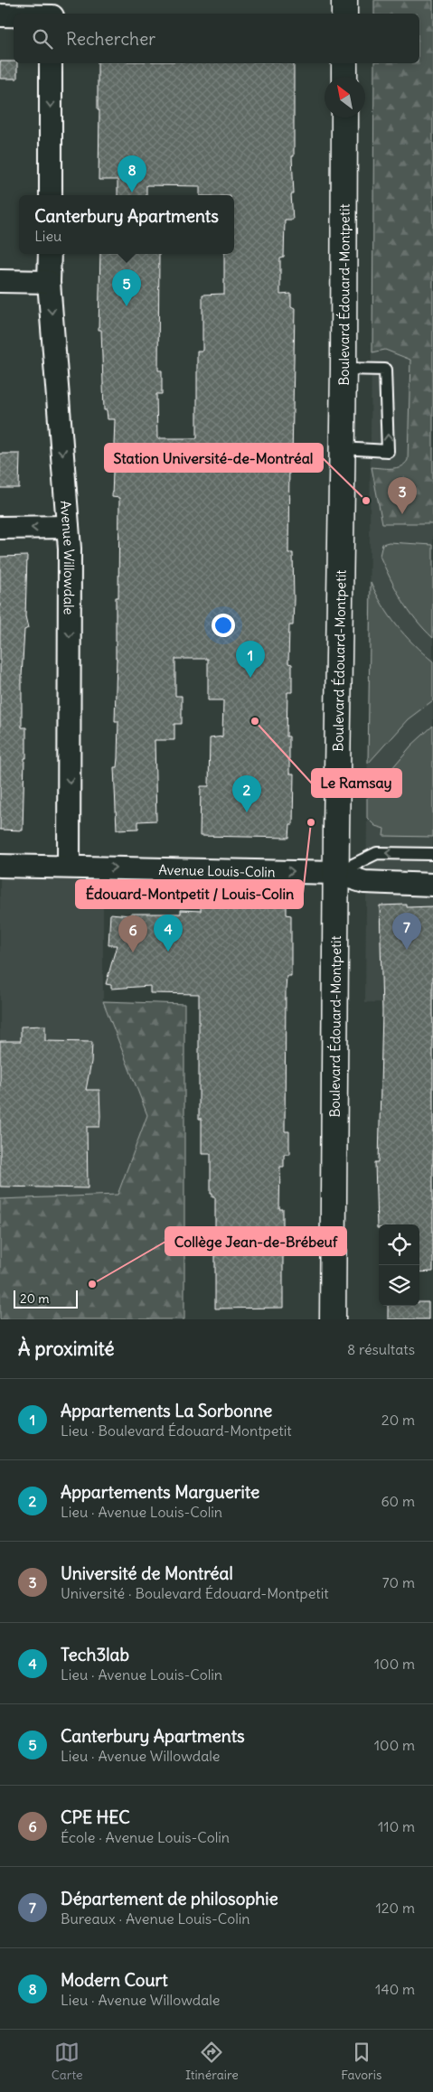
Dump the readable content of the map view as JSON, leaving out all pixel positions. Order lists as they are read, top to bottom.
{
  "streets": {
    "street": ["Boulevard Édouard-Montpetit", "Avenue Willowdale", "Avenue Louis-Colin"]
  },
  "crossings": [
    ["Boulevard Édouard-Montpetit", "Avenue Louis-Colin"],
    ["Avenue Willowdale", "Avenue Louis-Colin"]
  ],
  "one_way": ["Avenue Willowdale", "Avenue Louis-Colin"],
  "places": [
    "Station Université-de-Montréal",
    "Le Ramsay",
    "Édouard-Montpetit / Louis-Colin",
    "Collège Jean-de-Brébeuf"
  ],
  "scale_bar": "20 m",
  "north": "top left",
  "page": {
    "search": "Rechercher",
    "pins": [
      "8",
      "5",
      "3",
      "1",
      "2",
      "7",
      "4",
      "6"
    ],
    "popup": ["Canterbury Apartments", "Lieu"],
    "scale": "20 m",
    "heading": ["À proximité", "8 résultats"],
    "list": [
      {
        "mark": "1",
        "name": "Appartements La Sorbonne",
        "note": "Lieu · Boulevard Édouard-Montpetit",
        "value": "20 m"
      },
      {
        "mark": "2",
        "name": "Appartements Marguerite",
        "note": "Lieu · Avenue Louis-Colin",
        "value": "60 m"
      },
      {
        "mark": "3",
        "name": "Université de Montréal",
        "note": "Université · Boulevard Édouard-Montpetit",
        "value": "70 m"
      },
      {
        "mark": "4",
        "name": "Tech3lab",
        "note": "Lieu · Avenue Louis-Colin",
        "value": "100 m"
      },
      {
        "mark": "5",
        "name": "Canterbury Apartments",
        "note": "Lieu · Avenue Willowdale",
        "value": "100 m"
      },
      {
        "mark": "6",
        "name": "CPE HEC",
        "note": "École · Avenue Louis-Colin",
        "value": "110 m"
      },
      {
        "mark": "7",
        "name": "Département de philosophie",
        "note": "Bureaux · Avenue Louis-Colin",
        "value": "120 m"
      },
      {
        "mark": "8",
        "name": "Modern Court",
        "note": "Lieu · Avenue Willowdale",
        "value": "140 m"
      }
    ],
    "nav": ["Carte", "Itinéraire", "Favoris"]
  }
}
